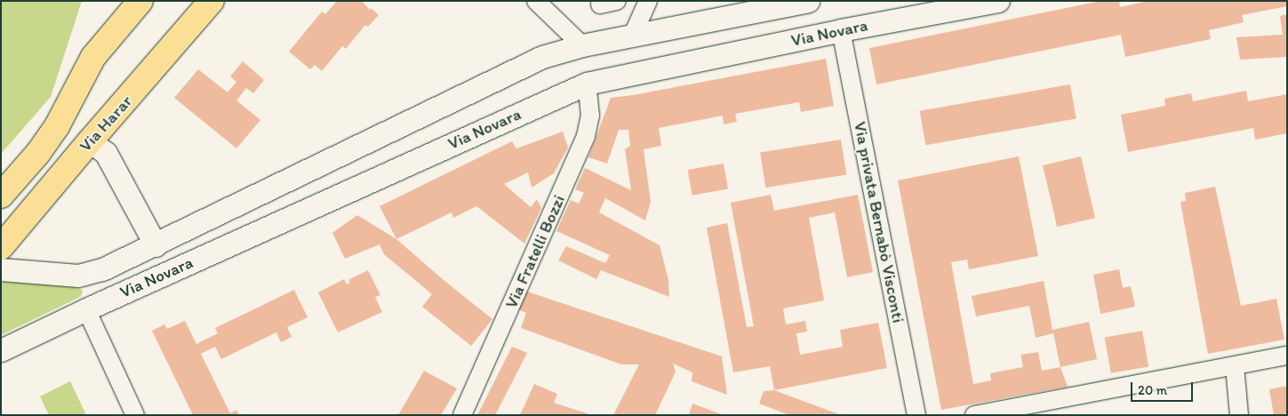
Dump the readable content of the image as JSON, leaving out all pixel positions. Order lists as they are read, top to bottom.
{
  "streets": {
    "main road": ["Via Harar"],
    "street": ["Via Novara", "Via privata Bernabò Visconti", "Via Fratelli Bozzi"]
  },
  "crossings": [
    ["Via Novara", "Via Harar"],
    ["Via Novara", "Via privata Bernabò Visconti"],
    ["Via Novara", "Via Fratelli Bozzi"]
  ],
  "scale_bar": "20 m"
}
